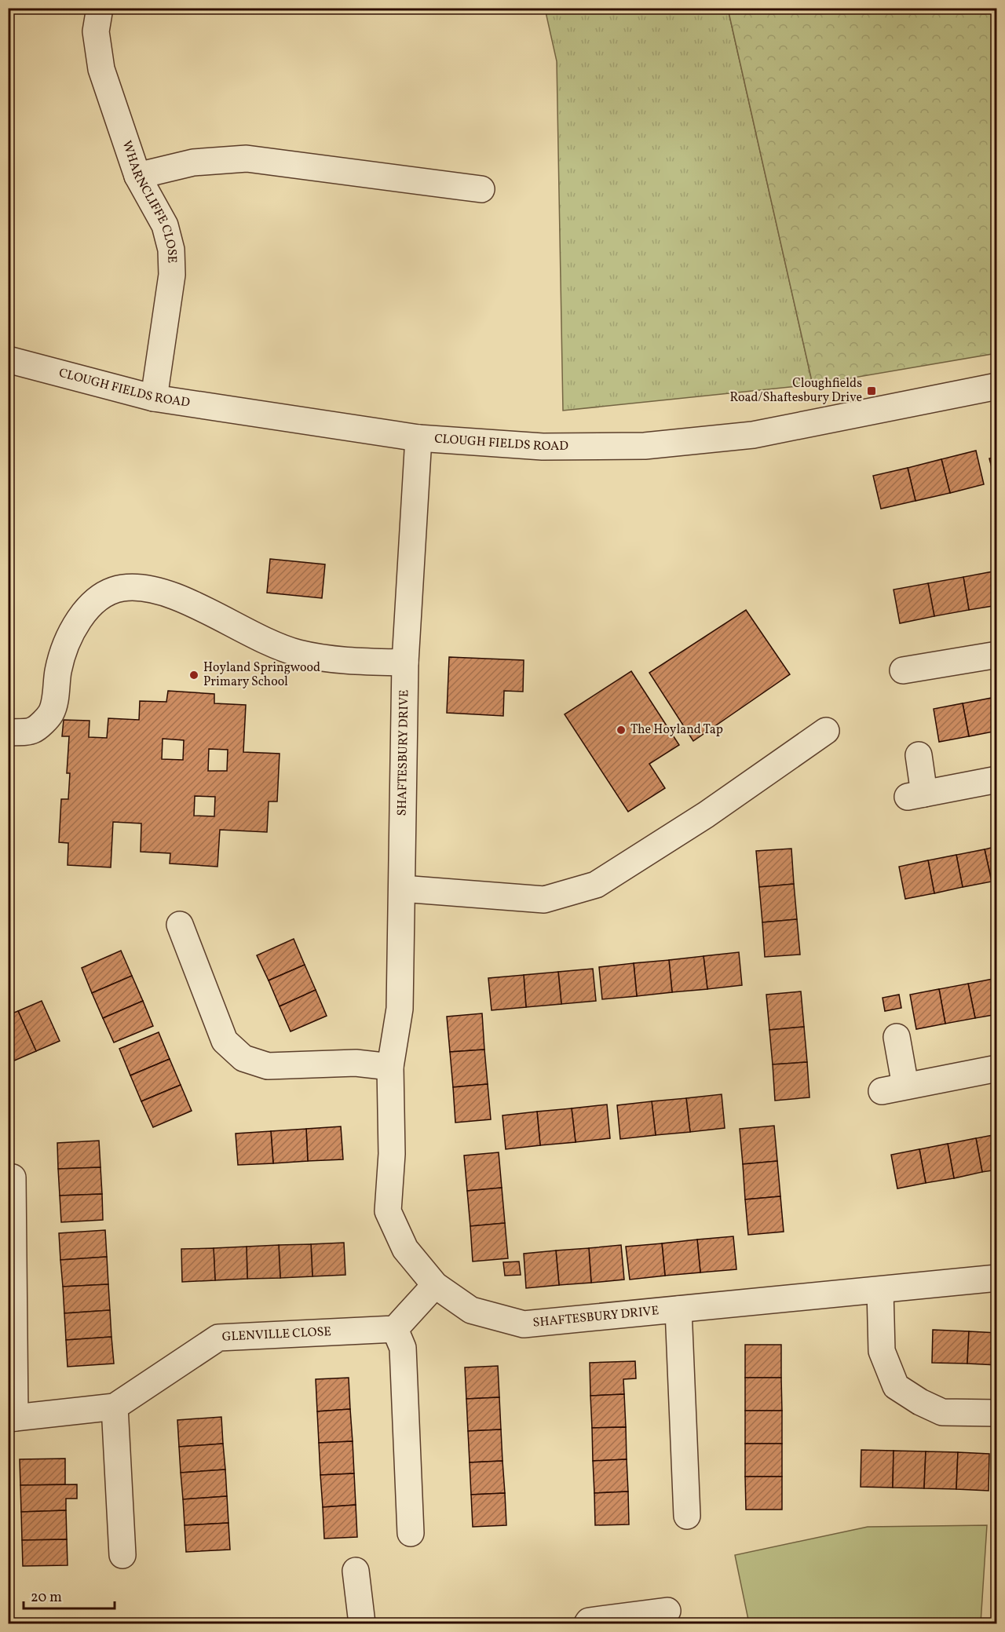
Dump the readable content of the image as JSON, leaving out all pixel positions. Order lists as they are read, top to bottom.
{
  "streets": {
    "street": [
      "WHARNCLIFFE CLOSE",
      "CLOUGH FIELDS ROAD",
      "SHAFTESBURY DRIVE",
      "GLENVILLE CLOSE"
    ]
  },
  "crossings": [
    ["WHARNCLIFFE CLOSE", "CLOUGH FIELDS ROAD"],
    ["CLOUGH FIELDS ROAD", "SHAFTESBURY DRIVE"]
  ],
  "places": {
    "transit": ["Cloughfields Road/Shaftesbury Drive"],
    "other": ["Hoyland Springwood Primary School", "The Hoyland Tap"]
  },
  "scale_bar": "20 m"
}
